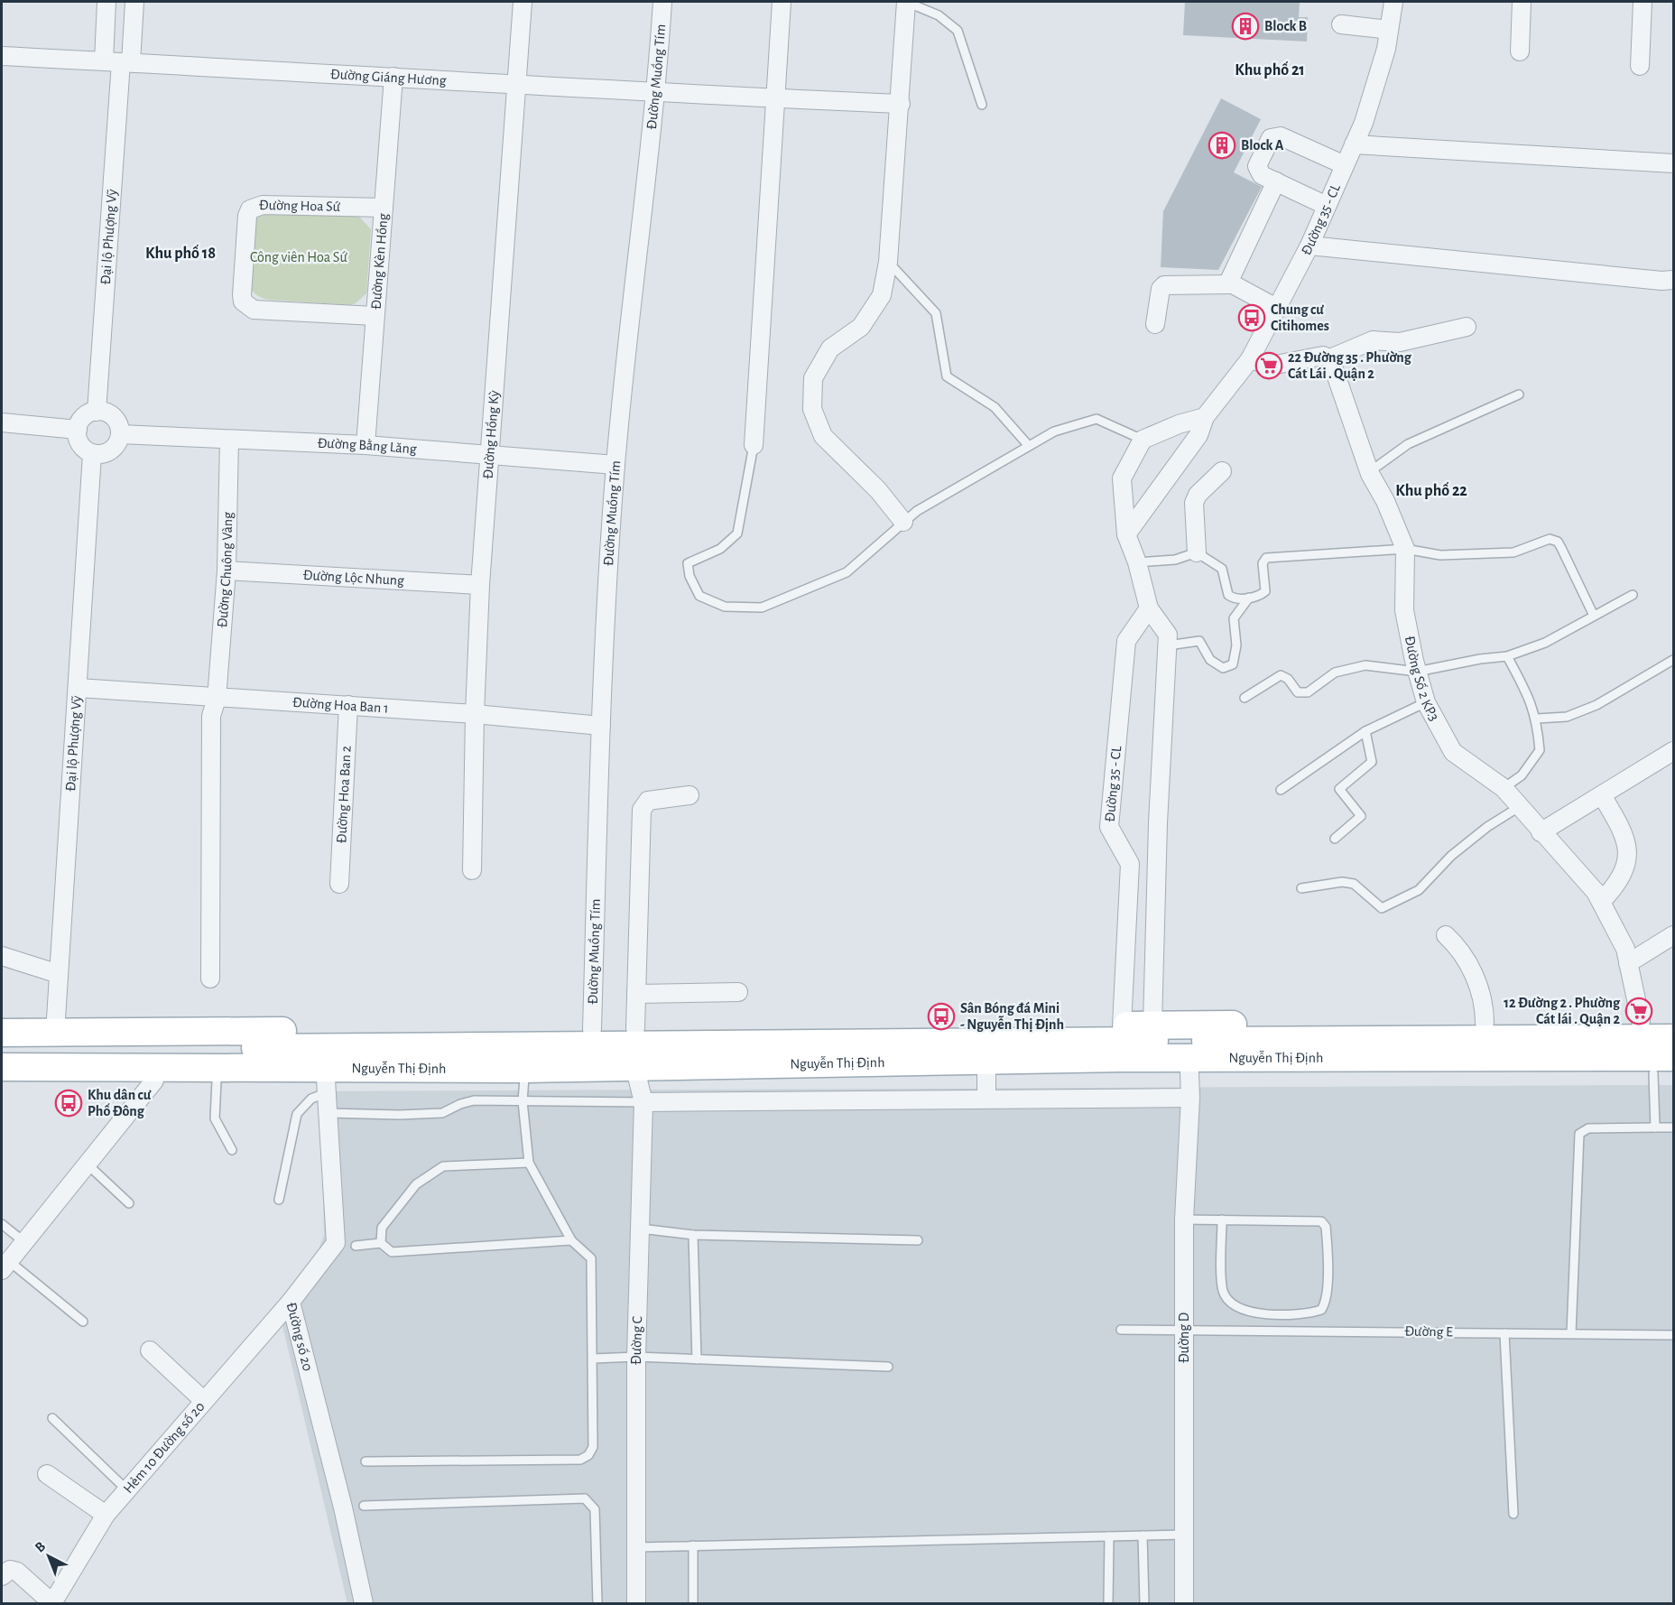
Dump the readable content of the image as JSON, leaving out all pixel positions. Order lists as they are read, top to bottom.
{
  "streets": {
    "main road": ["Nguyễn Thị Định"],
    "street": [
      "Đường Giáng Hương",
      "Đường Muồng Tím",
      "Đường Hoa Sứ",
      "Đường 35 - CL",
      "Đại lộ Phượng Vỹ",
      "Đường Kèn Hồng",
      "Đường Hồng Kỳ",
      "Đường Bằng Lăng",
      "Đường Chuông Vàng",
      "Đường Lộc Nhung",
      "Đường Số 2 KP.3",
      "Đường Hoa Ban 1",
      "Đường Hoa Ban 2",
      "Đường số 20",
      "Đường D",
      "Đường C",
      "Hẻm 10 Đường số 20"
    ],
    "lane": ["Đường E"]
  },
  "crossings": [
    ["Đường Giáng Hương", "Đường Muồng Tím"],
    ["Đường Giáng Hương", "Đại lộ Phượng Vỹ"],
    ["Đường Giáng Hương", "Đường Kèn Hồng"],
    ["Đường Giáng Hương", "Đường Hồng Kỳ"],
    ["Đường Muồng Tím", "Đường Bằng Lăng"],
    ["Đường Muồng Tím", "Đường Hoa Ban 1"],
    ["Đường Muồng Tím", "Nguyễn Thị Định"],
    ["Đường Hoa Sứ", "Đường Kèn Hồng"],
    ["Đường 35 - CL", "Nguyễn Thị Định"],
    ["Đại lộ Phượng Vỹ", "Đường Bằng Lăng"],
    ["Đại lộ Phượng Vỹ", "Đường Hoa Ban 1"],
    ["Đại lộ Phượng Vỹ", "Nguyễn Thị Định"],
    ["Đường Kèn Hồng", "Đường Bằng Lăng"],
    ["Đường Hồng Kỳ", "Đường Bằng Lăng"],
    ["Đường Hồng Kỳ", "Đường Lộc Nhung"],
    ["Đường Hồng Kỳ", "Đường Hoa Ban 1"],
    ["Đường Bằng Lăng", "Đường Chuông Vàng"],
    ["Đường Chuông Vàng", "Đường Lộc Nhung"],
    ["Đường Chuông Vàng", "Đường Hoa Ban 1"],
    ["Đường Số 2 KP.3", "Nguyễn Thị Định"],
    ["Đường Hoa Ban 1", "Đường Hoa Ban 2"],
    ["Nguyễn Thị Định", "Đường số 20"],
    ["Nguyễn Thị Định", "Đường D"],
    ["Nguyễn Thị Định", "Đường C"],
    ["Đường E", "Đường D"],
    ["Đường số 20", "Hẻm 10 Đường số 20"]
  ],
  "districts": ["Khu phố 21", "Khu phố 18", "Khu phố 22"],
  "parks": ["Công viên Hoa Sứ"],
  "places": {
    "building": ["Block B", "Block A"],
    "bus stop": ["Chung cư Citihomes", "Sân Bóng đá Mini - Nguyễn Thị Định", "Khu dân cư Phố Đông"],
    "supermarket": ["22 Đường 35 . Phường Cát Lái . Quận 2", "12 Đường 2 . Phường Cát lái . Quận 2"]
  },
  "north": "top left"
}
